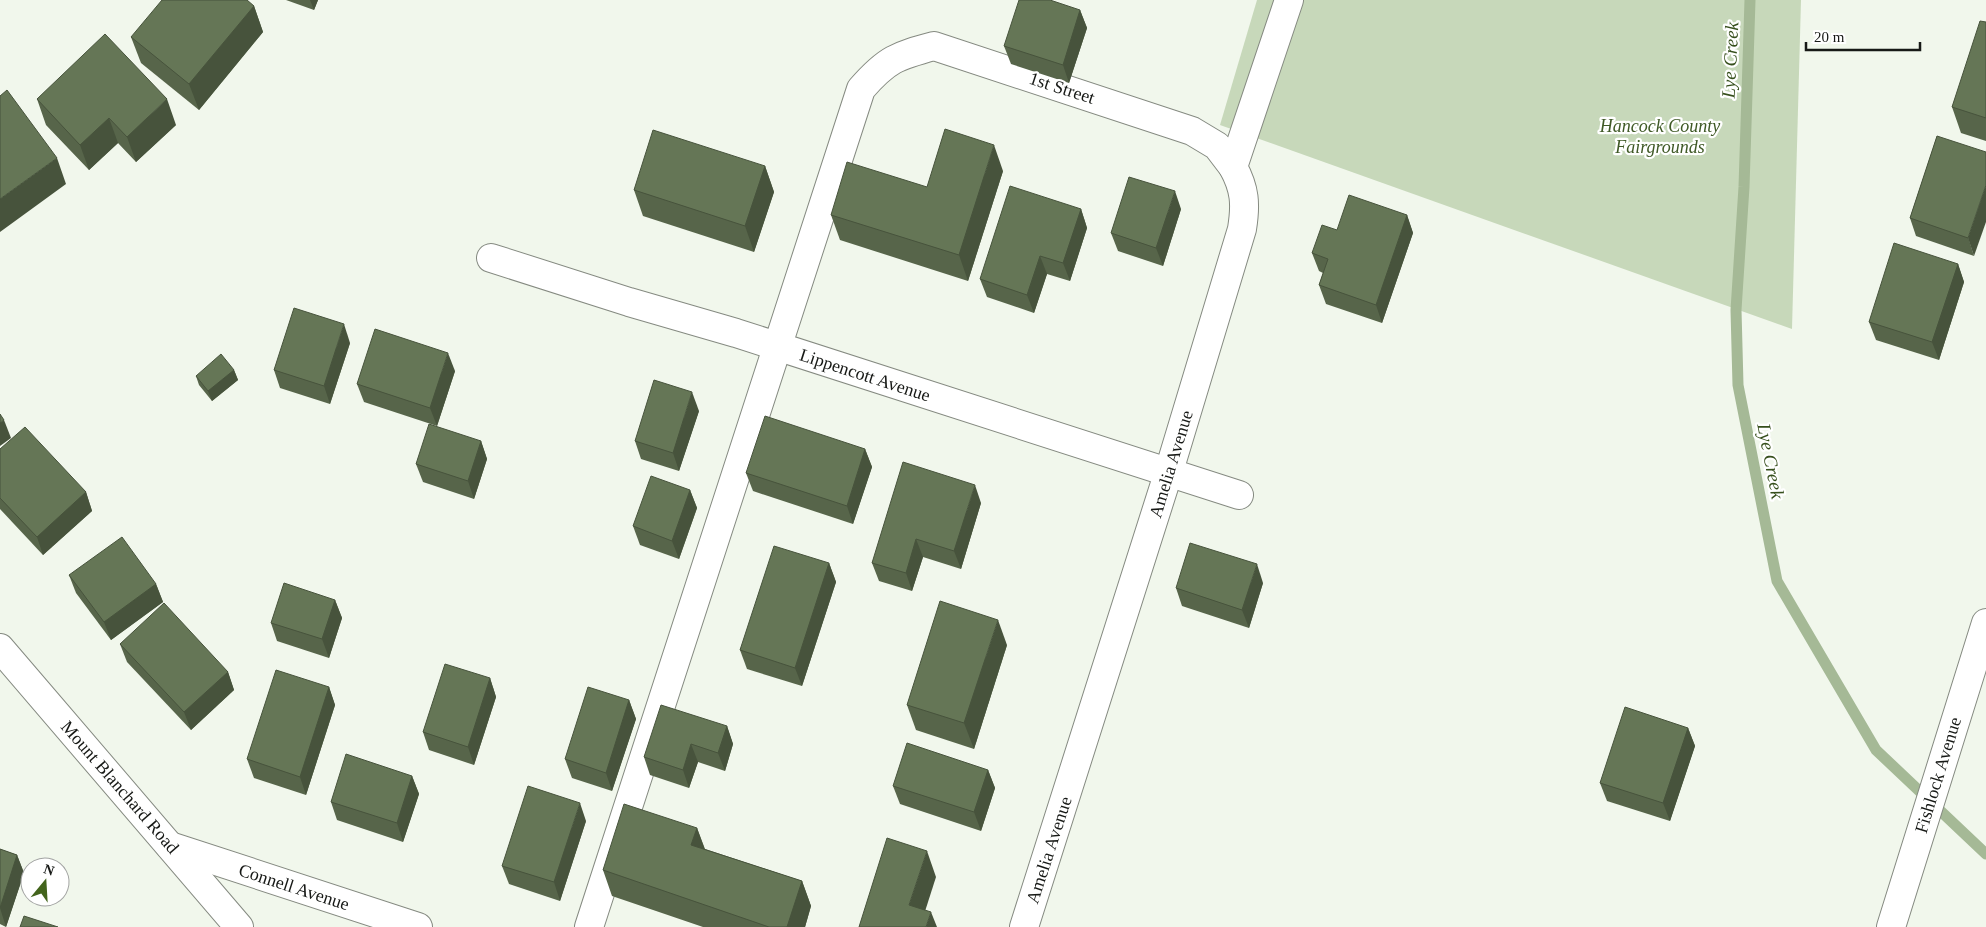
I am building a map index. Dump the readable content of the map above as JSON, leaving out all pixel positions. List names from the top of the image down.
{
  "streets": {
    "street": [
      "1st Street",
      "Lippencott Avenue",
      "Amelia Avenue",
      "Fishlock Avenue",
      "Mount Blanchard Road",
      "Connell Avenue"
    ]
  },
  "crossings": [
    ["1st Street", "Lippencott Avenue"],
    ["1st Street", "Amelia Avenue"],
    ["Lippencott Avenue", "Amelia Avenue"],
    ["Mount Blanchard Road", "Connell Avenue"]
  ],
  "water": ["Lye Creek"],
  "parks": ["Hancock County Fairgrounds"],
  "scale_bar": "20 m",
  "north": "top"
}
